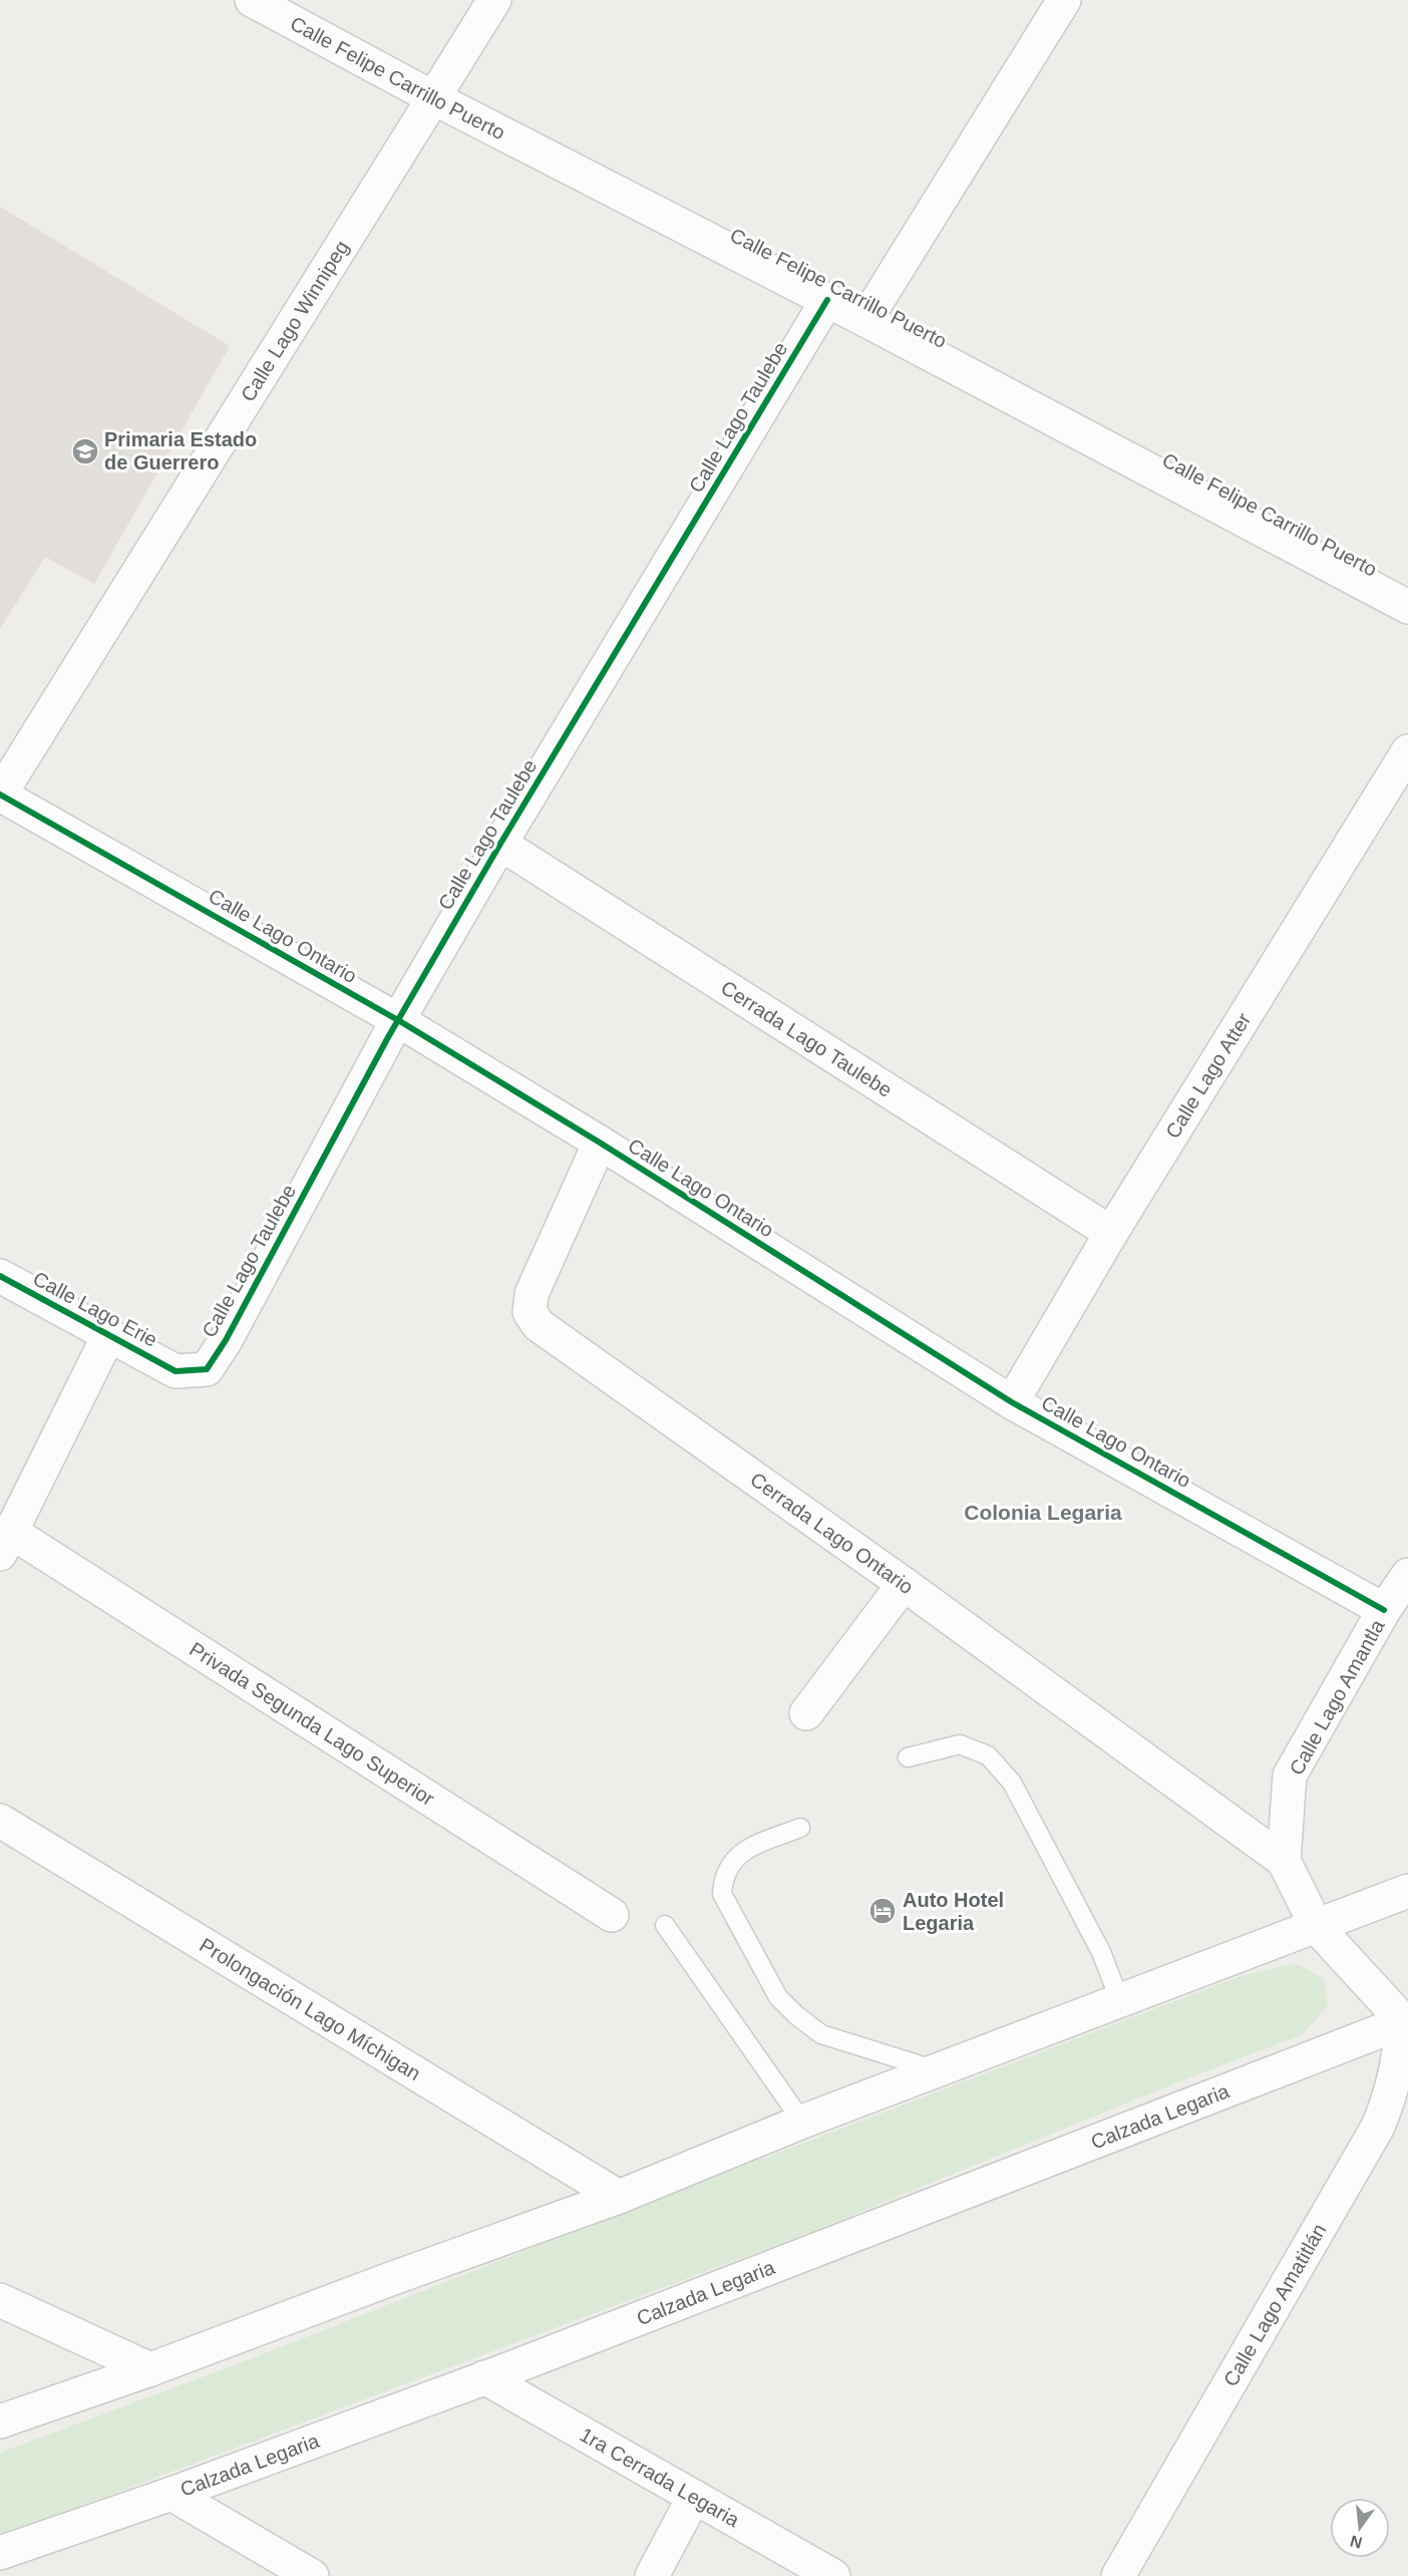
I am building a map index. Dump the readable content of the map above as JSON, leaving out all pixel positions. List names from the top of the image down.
{
  "streets": {
    "street": [
      "Calle Felipe Carrillo Puerto",
      "Calle Lago Winnipeg",
      "Calle Lago Taulebe",
      "Calle Lago Ontario",
      "Cerrada Lago Taulebe",
      "Calle Lago Atter",
      "Calle Lago Erie",
      "Cerrada Lago Ontario",
      "Calle Lago Amantla",
      "Privada Segunda Lago Superior",
      "Prolongación Lago Míchigan",
      "Calzada Legaria",
      "Calle Lago Amatitlán",
      "1ra Cerrada Legaria"
    ]
  },
  "crossings": [
    ["Calle Felipe Carrillo Puerto", "Calle Lago Winnipeg"],
    ["Calle Felipe Carrillo Puerto", "Calle Lago Taulebe"],
    ["Calle Lago Winnipeg", "Calle Lago Ontario"],
    ["Calle Lago Taulebe", "Calle Lago Ontario"],
    ["Calle Lago Taulebe", "Cerrada Lago Taulebe"],
    ["Calle Lago Taulebe", "Calle Lago Erie"],
    ["Calle Lago Ontario", "Calle Lago Atter"],
    ["Calle Lago Ontario", "Cerrada Lago Ontario"],
    ["Calle Lago Ontario", "Calle Lago Amantla"],
    ["Cerrada Lago Taulebe", "Calle Lago Atter"],
    ["Cerrada Lago Ontario", "Calle Lago Amantla"],
    ["Calzada Legaria", "Calle Lago Amatitlán"],
    ["Calzada Legaria", "1ra Cerrada Legaria"]
  ],
  "districts": ["Colonia Legaria"],
  "places": {
    "school or university": ["Primaria Estado de Guerrero"],
    "hotel": ["Auto Hotel Legaria"]
  },
  "north": "bottom"
}
